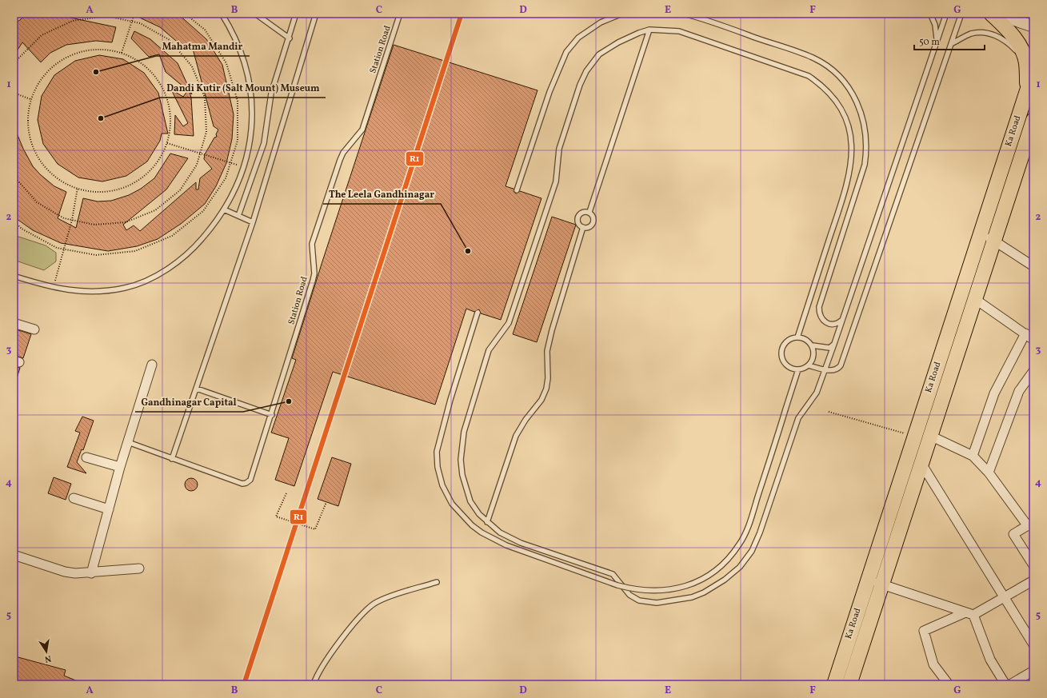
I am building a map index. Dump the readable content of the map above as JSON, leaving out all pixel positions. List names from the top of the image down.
{
  "streets": {
    "main road": ["Ka Road"],
    "lane": ["Station Road"]
  },
  "places": [
    "Mahatma Mandir",
    "Dandi Kutir (Salt Mount) Museum",
    "The Leela Gandhinagar",
    "Gandhinagar Capital"
  ],
  "lines": ["transit line R1"],
  "scale_bar": "50 m",
  "north": "bottom",
  "grid": {
    "columns": [
      "A",
      "B",
      "C",
      "D",
      "E",
      "F",
      "G"
    ],
    "rows": [
      "1",
      "2",
      "3",
      "4",
      "5"
    ]
  }
}
